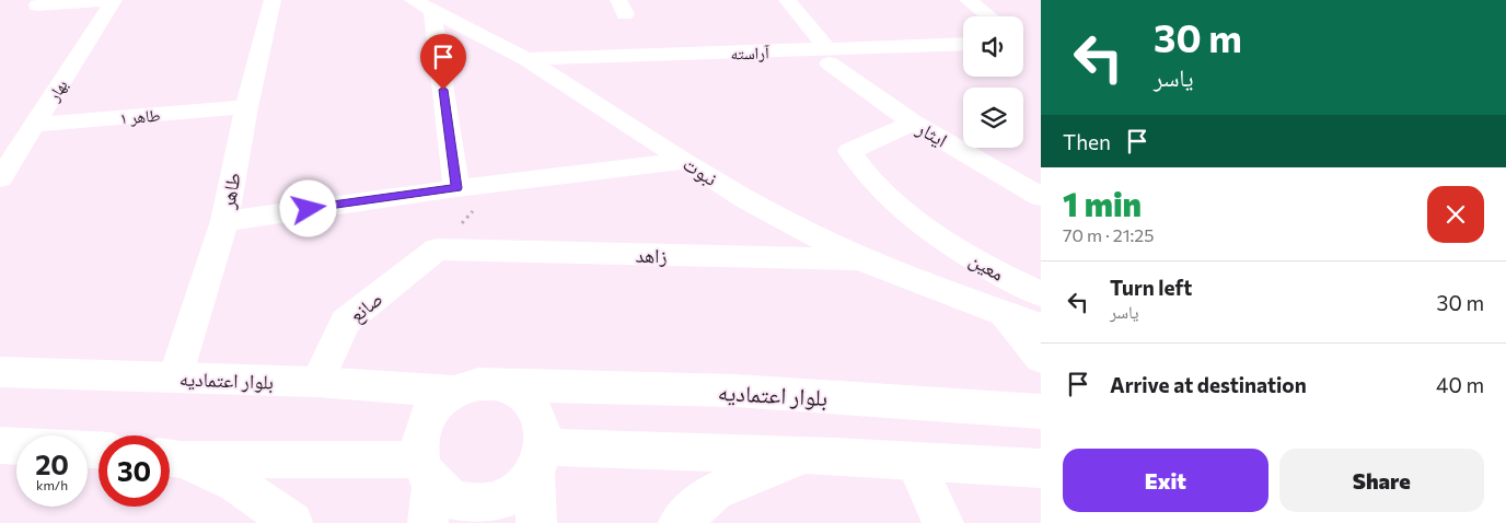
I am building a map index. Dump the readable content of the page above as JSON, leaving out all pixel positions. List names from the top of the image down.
{
  "streets": {
    "street": [
      "آراسته",
      "بهار",
      "طاهر ۱",
      "ایثار",
      "نبوت",
      "طاهر",
      "زاهد",
      "معین",
      "صانع",
      "بلوار اعتمادیه"
    ]
  },
  "crossings": [
    ["آراسته", "ایثار"],
    ["آراسته", "نبوت"],
    ["بهار", "طاهر ۱"],
    ["طاهر ۱", "طاهر"],
    ["ایثار", "معین"],
    ["نبوت", "زاهد"],
    ["طاهر", "بلوار اعتمادیه"],
    ["زاهد", "صانع"],
    ["صانع", "بلوار اعتمادیه"]
  ],
  "page": {
    "turn": ["30 m", "یاسر"],
    "then": "Then",
    "heading": ["1 min", "70 m · 21:25"],
    "list": [
      {
        "name": "Turn left",
        "note": "یاسر",
        "value": "30 m"
      },
      {
        "name": "Arrive at destination",
        "value": "40 m"
      }
    ],
    "speed": "20 km/h",
    "limit": "30",
    "buttons": ["Exit", "Share"]
  }
}
